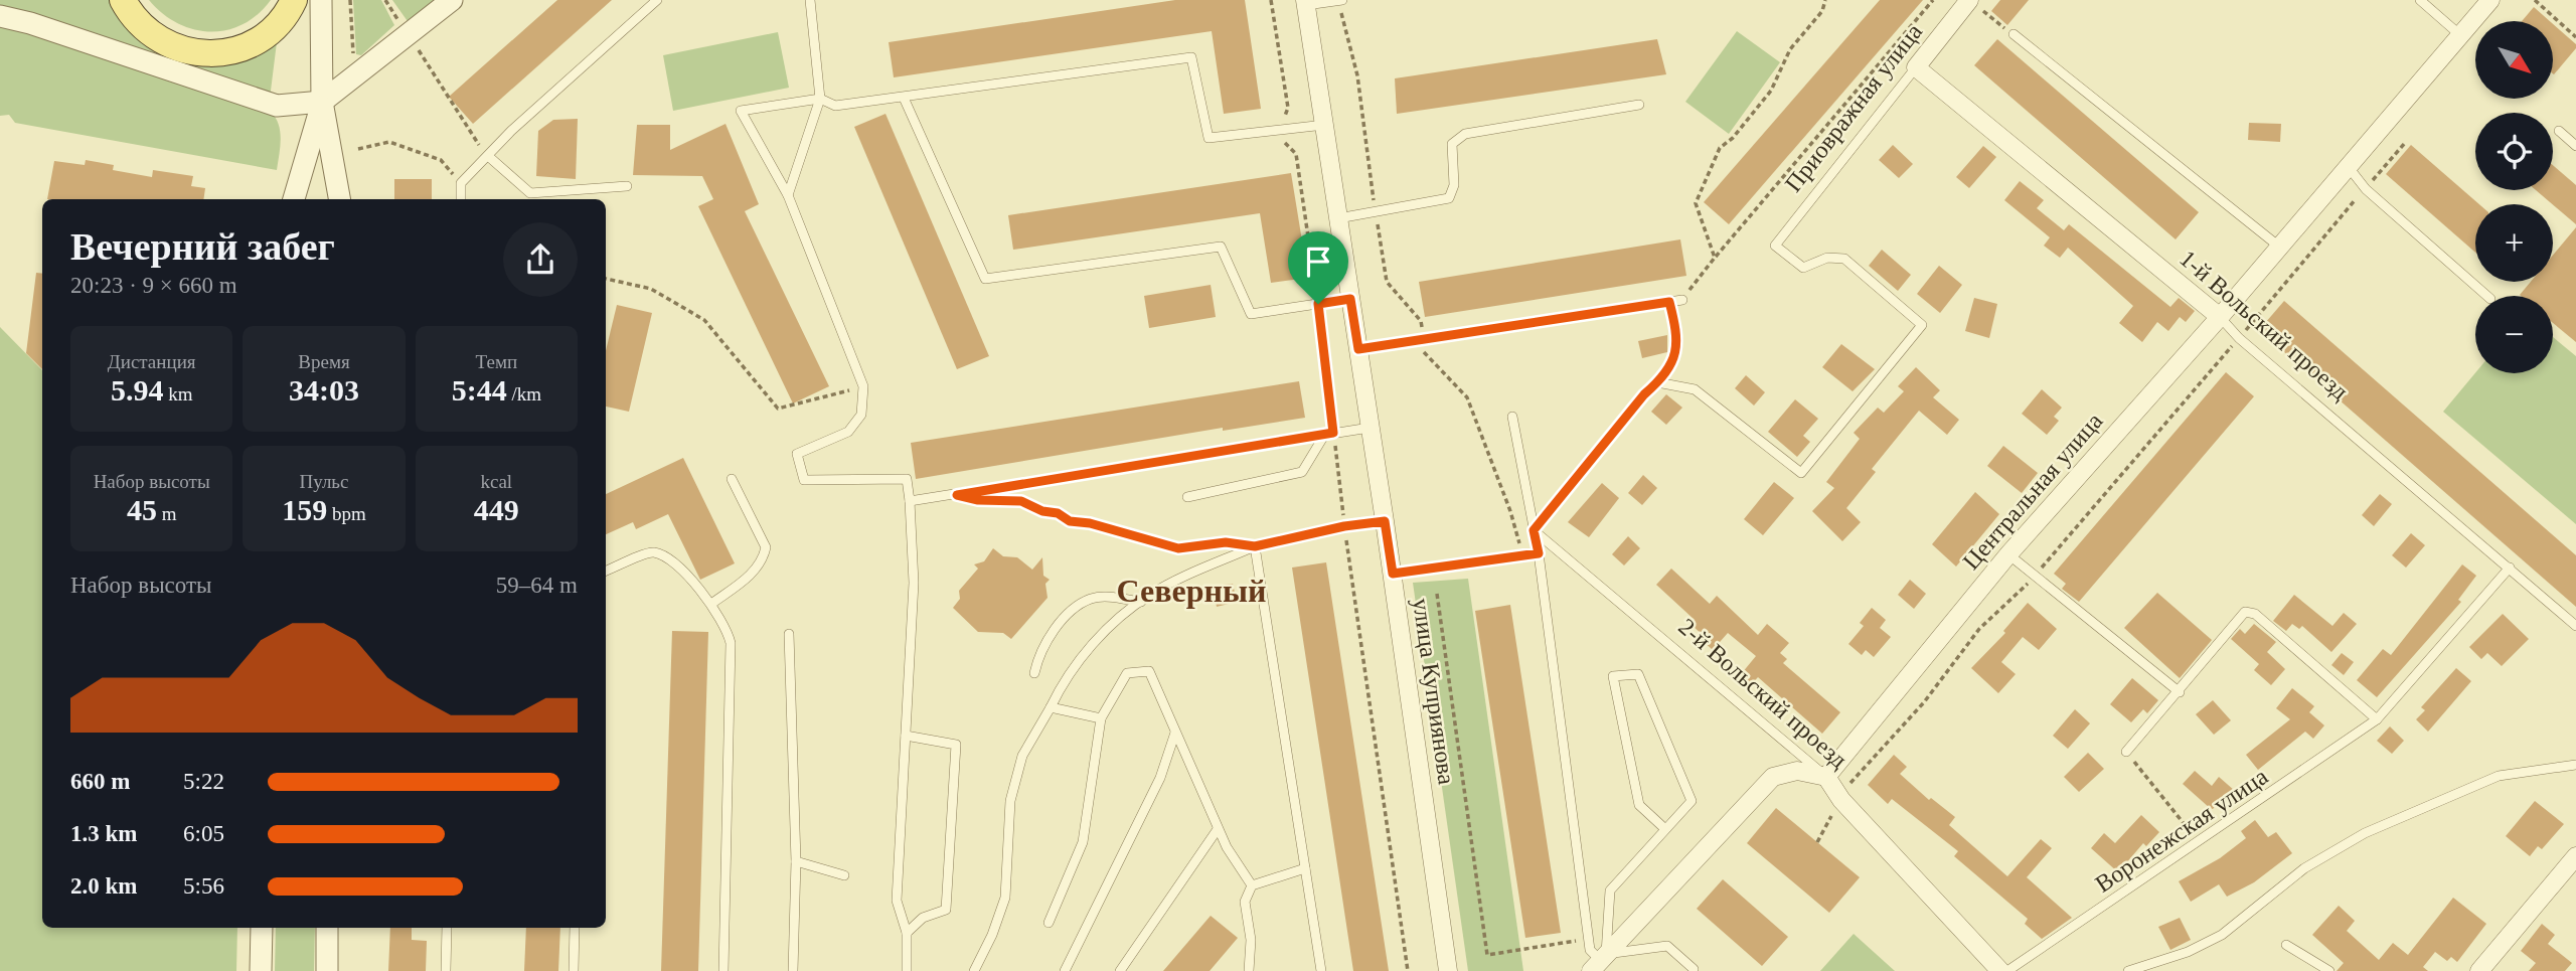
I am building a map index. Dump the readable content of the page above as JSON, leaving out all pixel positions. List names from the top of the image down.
{
  "streets": {
    "street": [
      "Приовражная улица",
      "1-й Вольский проезд",
      "Центральная улица",
      "улица Куприянова",
      "2-й Вольский проезд"
    ],
    "lane": ["Воронежская улица"]
  },
  "crossings": [
    ["Приовражная улица", "1-й Вольский проезд"],
    ["1-й Вольский проезд", "Центральная улица"],
    ["1-й Вольский проезд", "Воронежская улица"],
    ["Центральная улица", "2-й Вольский проезд"]
  ],
  "districts": ["Северный"],
  "north": "bottom right",
  "page": {
    "map_buttons": ["+", "−"],
    "heading": ["Вечерний забег", "20:23 · 9 × 660 m"],
    "stats": [
      ["Дистанция", "5.94 km"],
      ["Время", "34:03"],
      ["Темп", "5:44 /km"],
      ["Набор высоты", "45 m"],
      ["Пульс", "159 bpm"],
      ["kcal", "449"]
    ],
    "chart": ["Набор высоты", "59–64 m"],
    "list": [
      {
        "name": "660 m",
        "note": "5:22"
      },
      {
        "name": "1.3 km",
        "note": "6:05"
      },
      {
        "name": "2.0 km",
        "note": "5:56"
      }
    ]
  }
}
